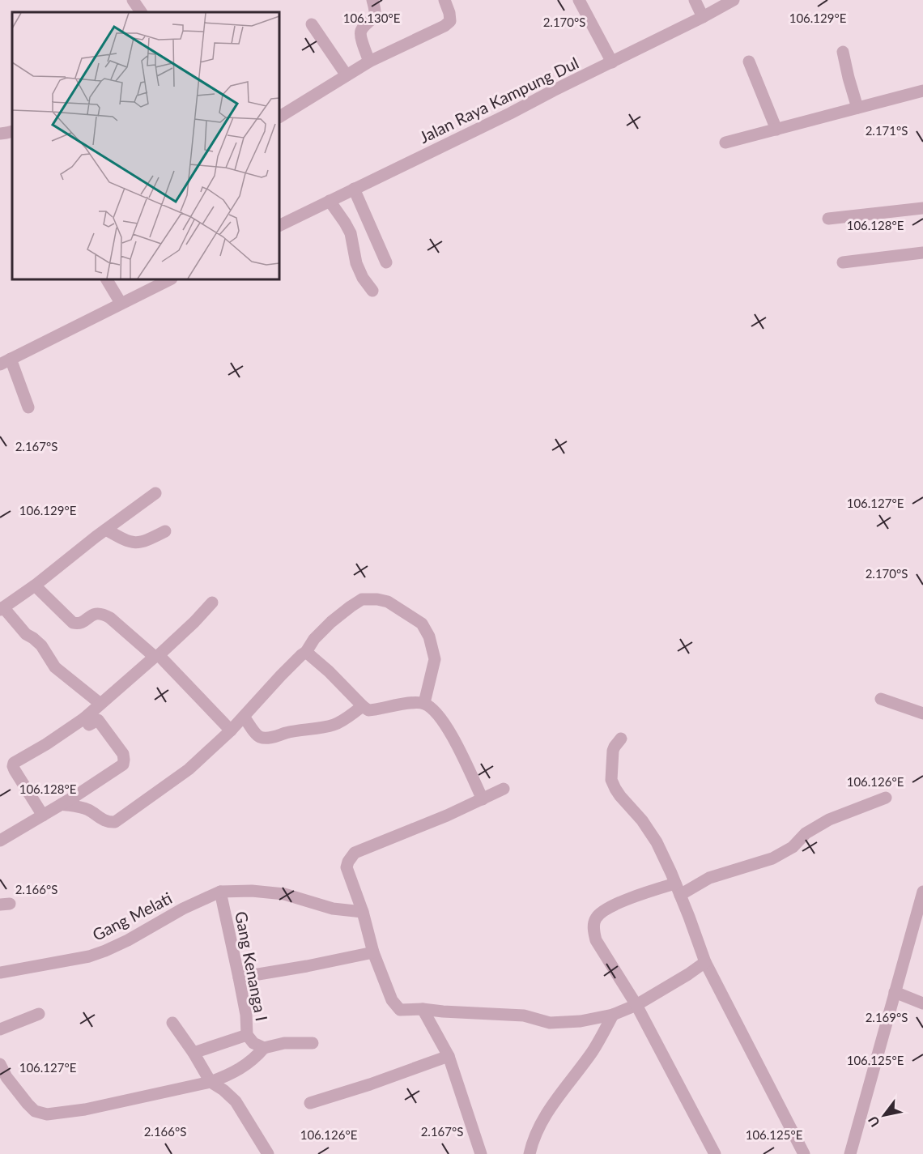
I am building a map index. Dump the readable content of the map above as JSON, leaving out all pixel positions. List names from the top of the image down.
{
  "streets": {
    "street": ["Jalan Raya Kampung Dul", "Gang Melati", "Gang Kenanga I"]
  },
  "crossings": [
    ["Gang Melati", "Gang Kenanga I"]
  ],
  "north": "bottom left",
  "coordinates": [
    "106.130°E",
    "106.129°E",
    "2.170°S",
    "2.171°S",
    "106.128°E",
    "2.167°S",
    "106.127°E",
    "106.126°E",
    "2.166°S",
    "2.169°S",
    "106.125°E"
  ]
}
